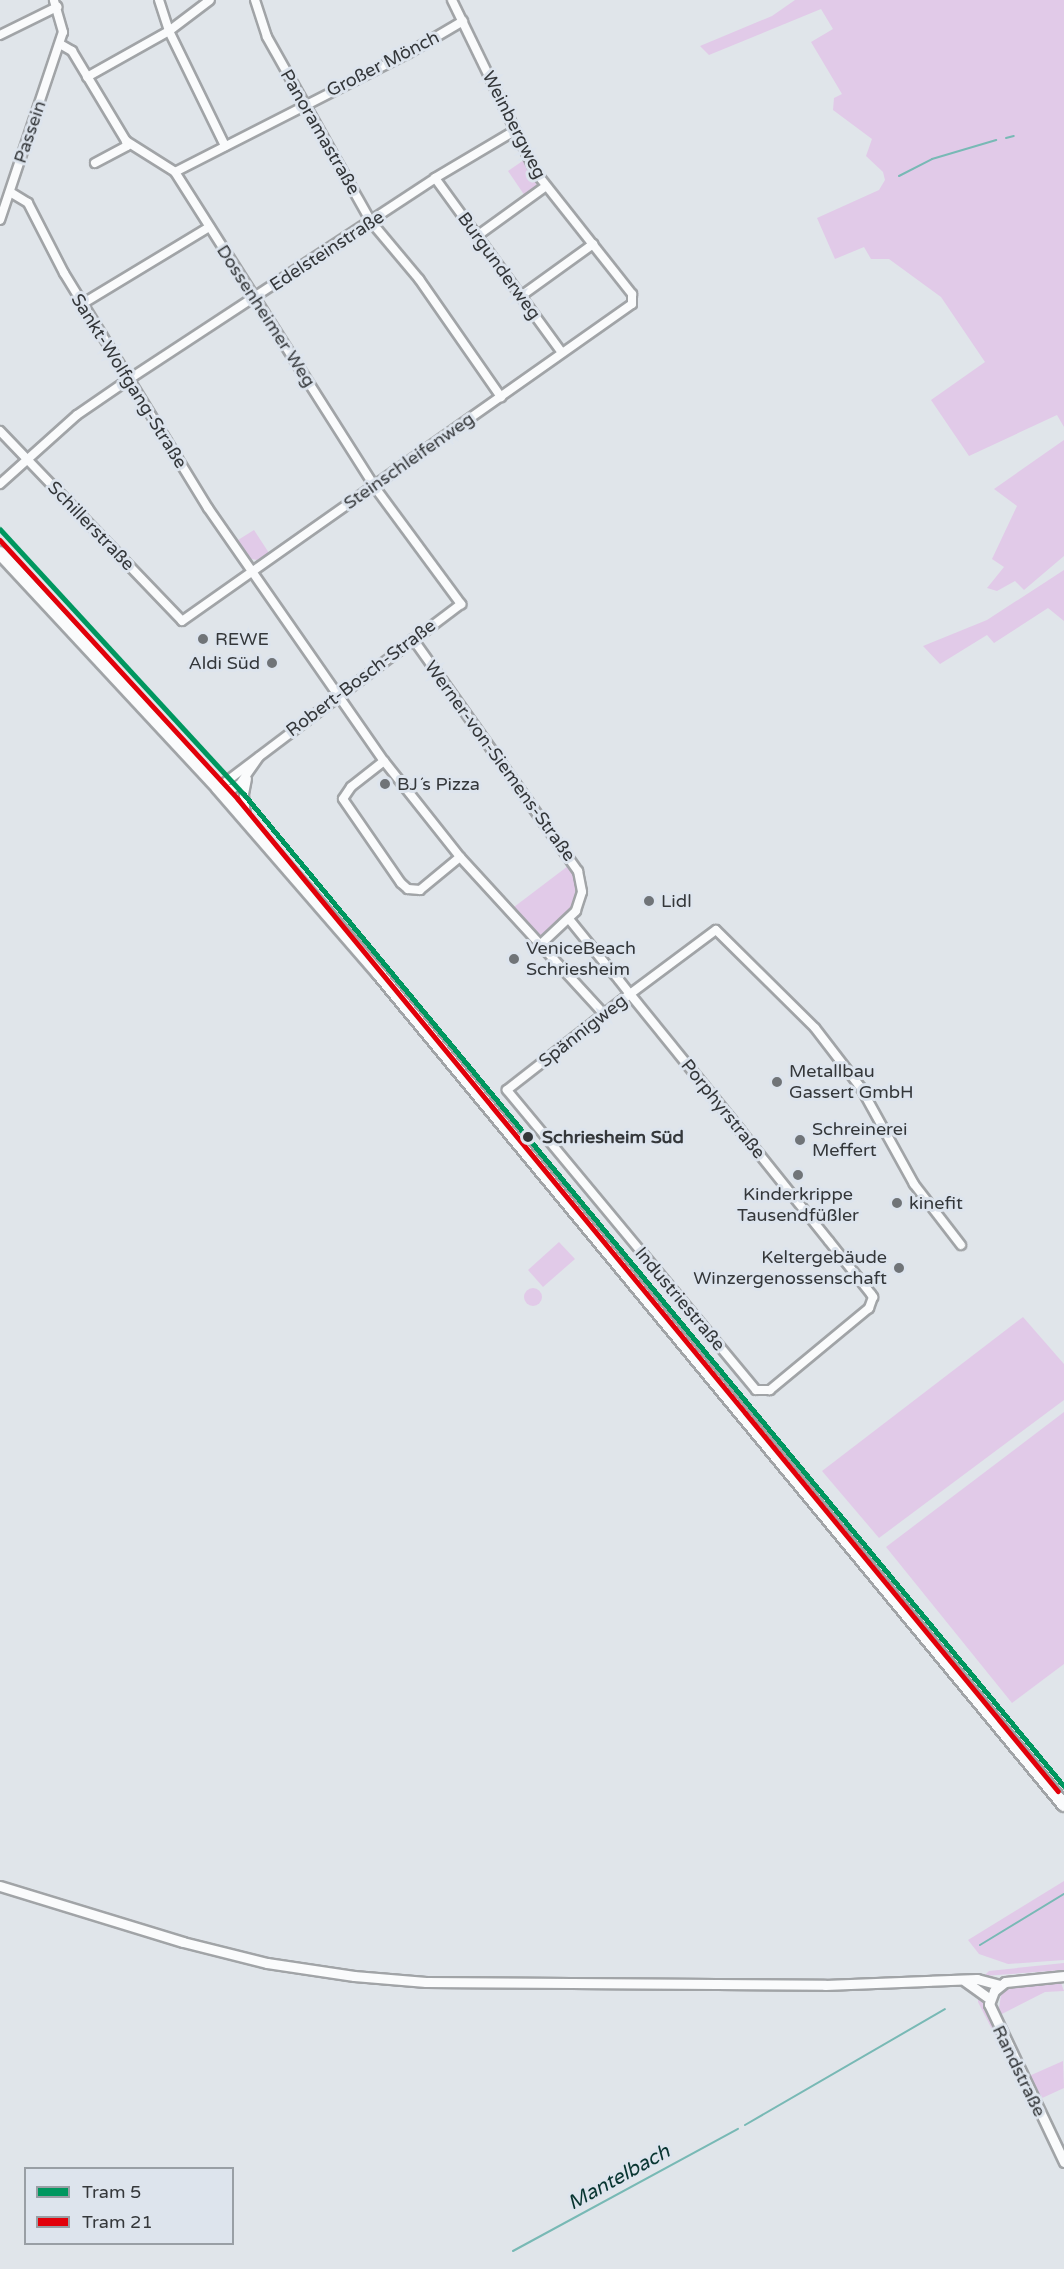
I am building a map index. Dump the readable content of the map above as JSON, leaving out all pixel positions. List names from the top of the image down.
{
  "streets": {
    "street": [
      "Großer Mönch",
      "Weinbergweg",
      "Passein",
      "Panoramastraße",
      "Edelsteinstraße",
      "Burgunderweg",
      "Dossenheimer Weg",
      "Sankt-Wolfgang-Straße",
      "Steinschleifenweg",
      "Schillerstraße",
      "Robert-Bosch-Straße",
      "Werner-von-Siemens-Straße",
      "Spännigweg",
      "Porphyrstraße",
      "Industriestraße",
      "Randstraße"
    ]
  },
  "crossings": [
    ["Großer Mönch", "Weinbergweg"],
    ["Großer Mönch", "Panoramastraße"],
    ["Großer Mönch", "Dossenheimer Weg"],
    ["Weinbergweg", "Edelsteinstraße"],
    ["Weinbergweg", "Steinschleifenweg"],
    ["Passein", "Dossenheimer Weg"],
    ["Passein", "Sankt-Wolfgang-Straße"],
    ["Panoramastraße", "Edelsteinstraße"],
    ["Panoramastraße", "Steinschleifenweg"],
    ["Edelsteinstraße", "Burgunderweg"],
    ["Edelsteinstraße", "Dossenheimer Weg"],
    ["Edelsteinstraße", "Sankt-Wolfgang-Straße"],
    ["Edelsteinstraße", "Schillerstraße"],
    ["Burgunderweg", "Steinschleifenweg"],
    ["Dossenheimer Weg", "Steinschleifenweg"],
    ["Dossenheimer Weg", "Robert-Bosch-Straße"],
    ["Sankt-Wolfgang-Straße", "Steinschleifenweg"],
    ["Sankt-Wolfgang-Straße", "Robert-Bosch-Straße"],
    ["Sankt-Wolfgang-Straße", "Werner-von-Siemens-Straße"],
    ["Sankt-Wolfgang-Straße", "Spännigweg"],
    ["Steinschleifenweg", "Schillerstraße"],
    ["Robert-Bosch-Straße", "Werner-von-Siemens-Straße"],
    ["Werner-von-Siemens-Straße", "Porphyrstraße"],
    ["Spännigweg", "Porphyrstraße"],
    ["Spännigweg", "Industriestraße"],
    ["Porphyrstraße", "Industriestraße"]
  ],
  "water": ["Mantelbach"],
  "places": [
    "REWE",
    "Aldi Süd",
    "BJ´s Pizza",
    "Lidl",
    "VeniceBeach Schriesheim",
    "Metallbau Gassert GmbH",
    "Schriesheim Süd",
    "Schreinerei Meffert",
    "Kinderkrippe Tausendfüßler",
    "kinefit",
    "Keltergebäude Winzergenossenschaft"
  ],
  "lines": ["tram line 5", "tram line 21"],
  "legend": ["Tram 5", "Tram 21"]
}
